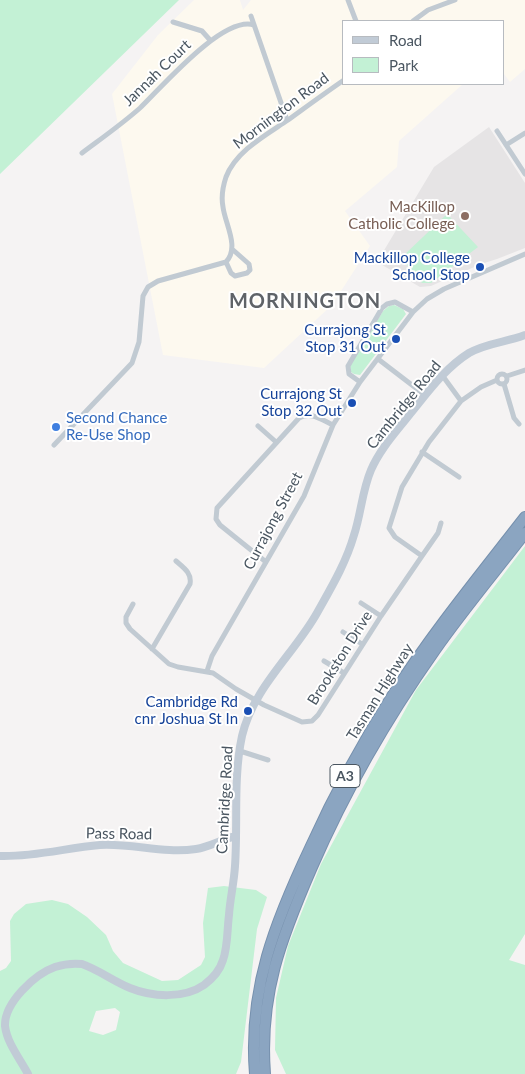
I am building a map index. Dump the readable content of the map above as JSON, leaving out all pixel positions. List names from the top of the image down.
{
  "streets": {
    "highway": ["Tasman Highway", "A3"],
    "main road": ["Cambridge Road", "Pass Road"],
    "street": [
      "Jannah Court",
      "Mornington Road",
      "Currajong Street",
      "Brookston Drive"
    ]
  },
  "crossings": [
    ["Cambridge Road", "Brookston Drive"],
    ["Cambridge Road", "Pass Road"]
  ],
  "districts": ["MORNINGTON"],
  "places": [
    "MacKillop Catholic College",
    "Mackillop College School Stop",
    "Currajong St Stop 31 Out",
    "Currajong St Stop 32 Out",
    "Second Chance Re-Use Shop",
    "Cambridge Rd cnr Joshua St In"
  ],
  "legend": ["Road", "Park"]
}
